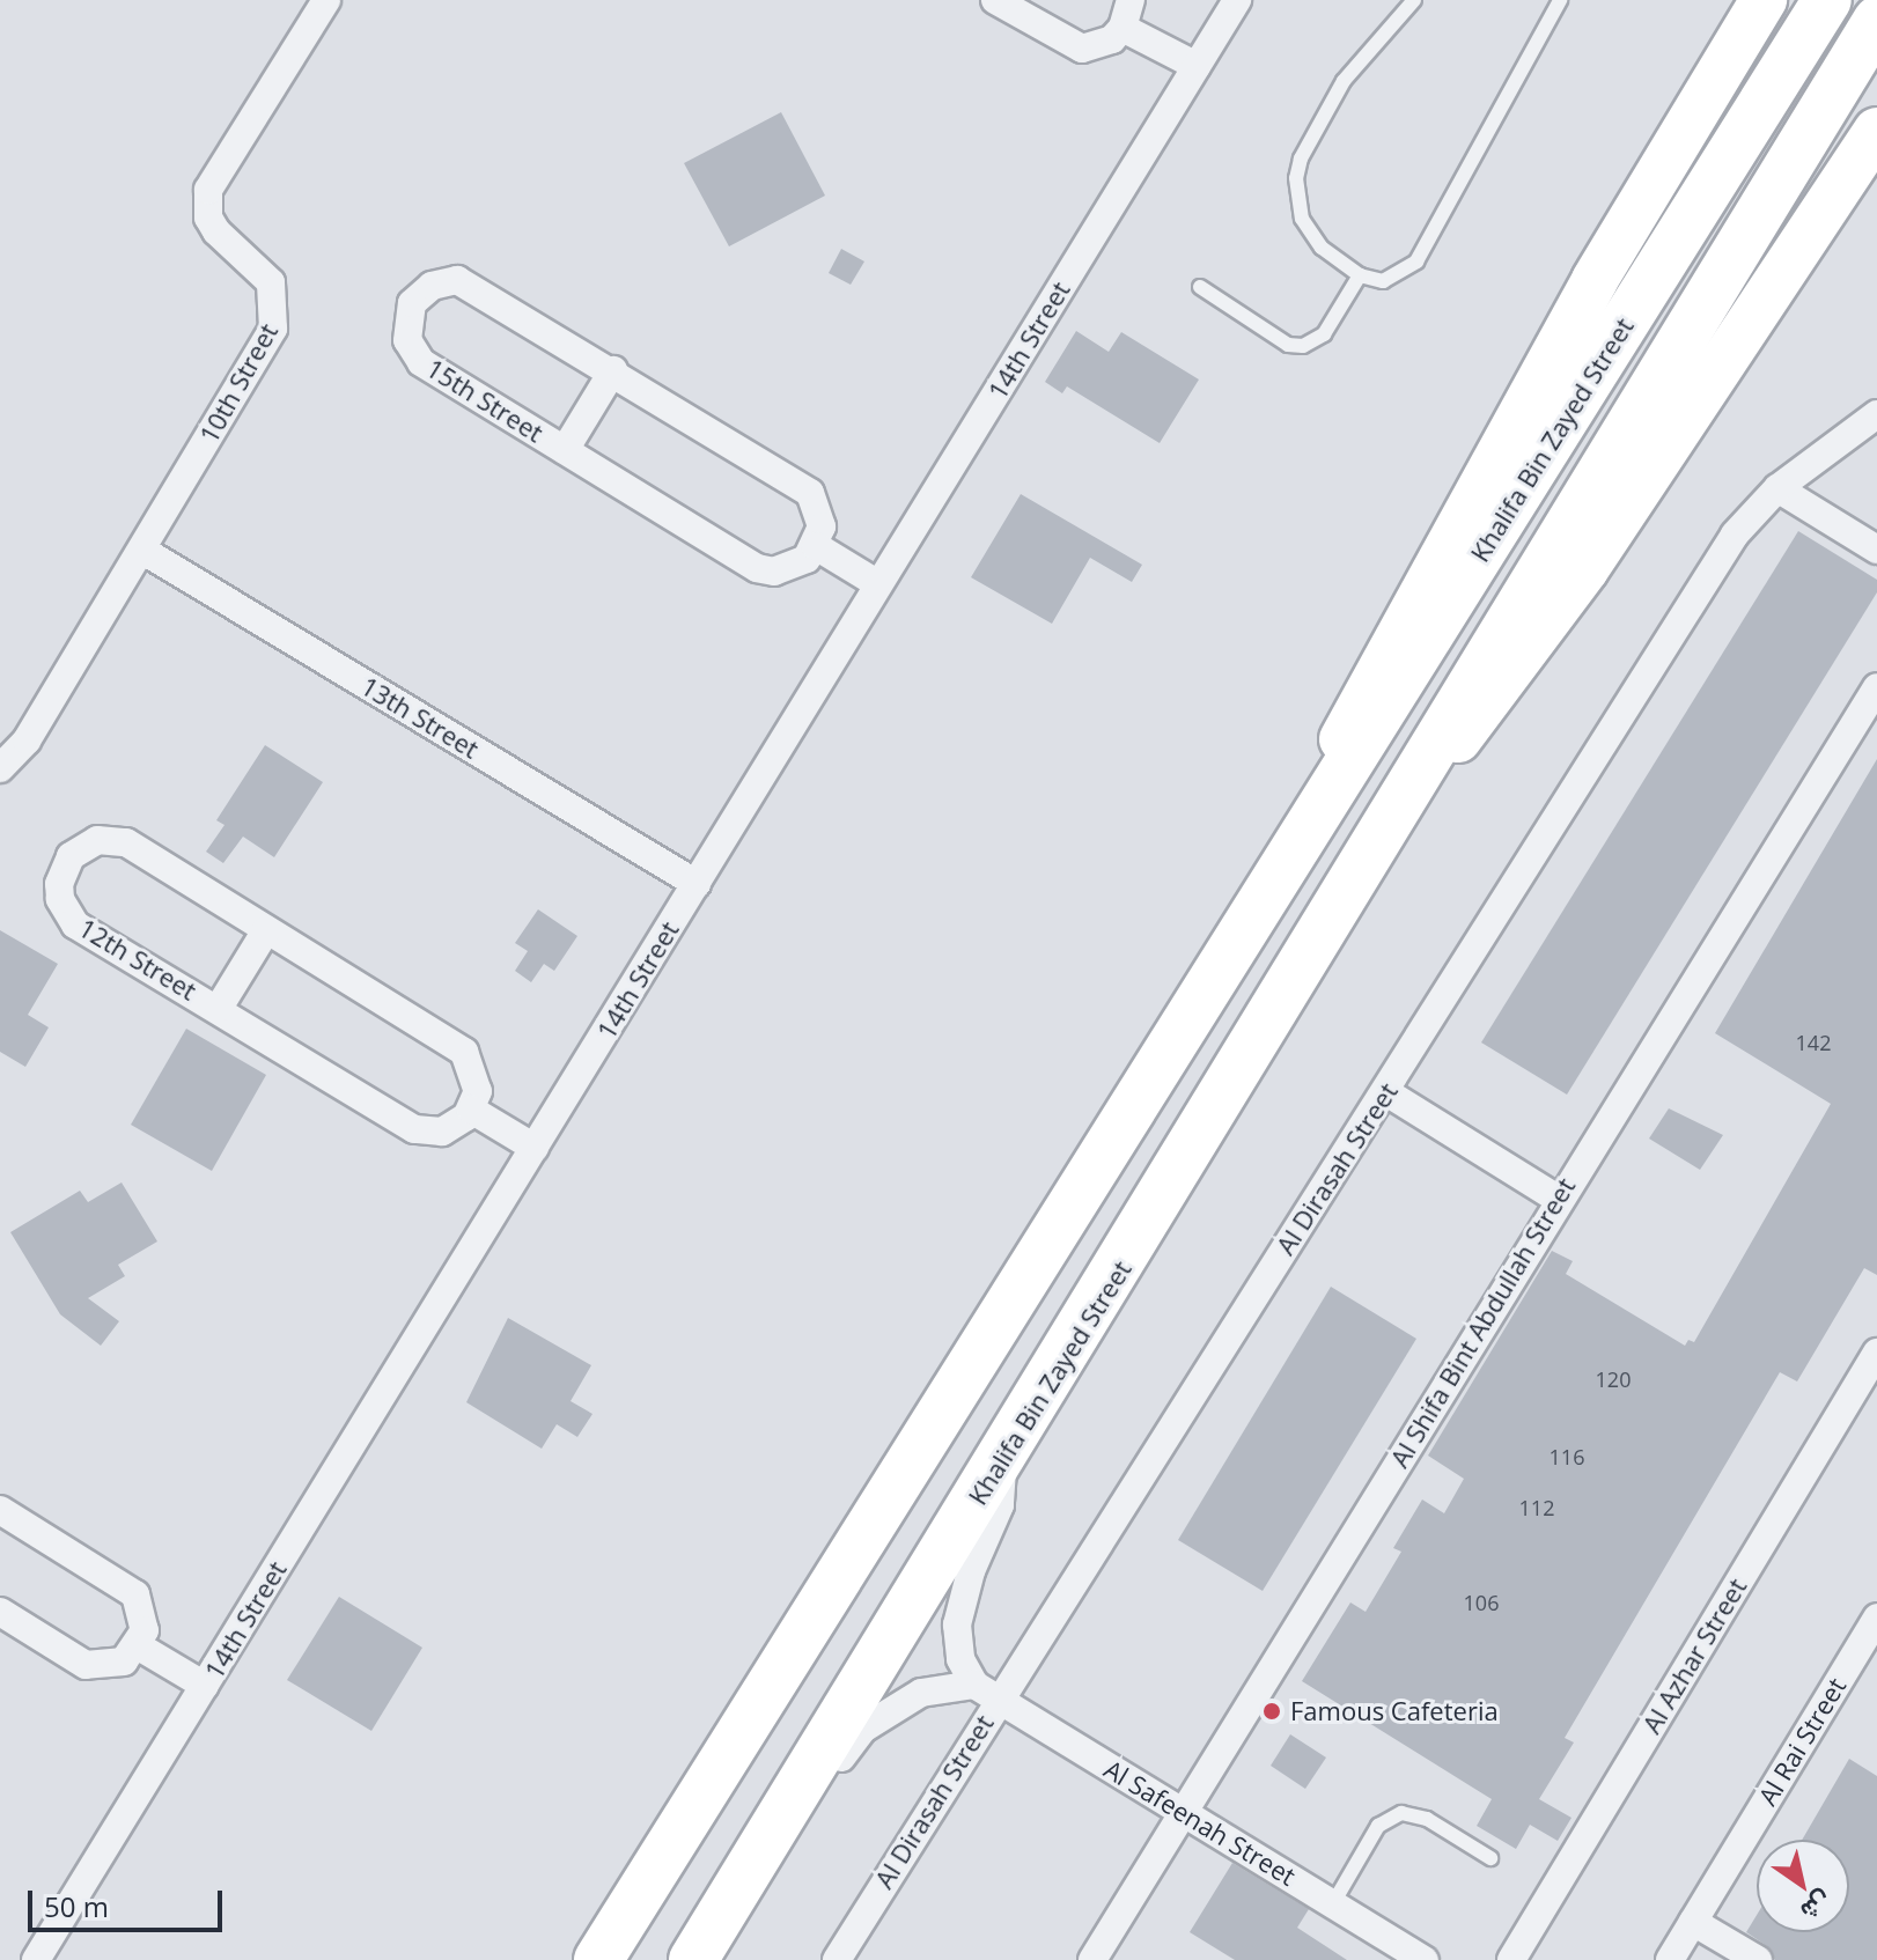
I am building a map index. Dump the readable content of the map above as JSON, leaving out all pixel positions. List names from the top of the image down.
{
  "streets": {
    "highway": ["Khalifa Bin Zayed Street"],
    "street": [
      "14th Street",
      "10th Street",
      "15th Street",
      "13th Street",
      "12th Street",
      "Al Dirasah Street",
      "Al Shifa Bint Abdullah Street",
      "Al Azhar Street",
      "Al Rai Street",
      "Al Safeenah Street"
    ]
  },
  "crossings": [
    ["14th Street", "13th Street"],
    ["10th Street", "13th Street"],
    ["Al Dirasah Street", "Al Safeenah Street"],
    ["Al Shifa Bint Abdullah Street", "Al Safeenah Street"]
  ],
  "places": ["Famous Cafeteria"],
  "house_numbers": [
    "142",
    "120",
    "116",
    "112",
    "106"
  ],
  "scale_bar": "50 m",
  "north": "bottom right"
}
